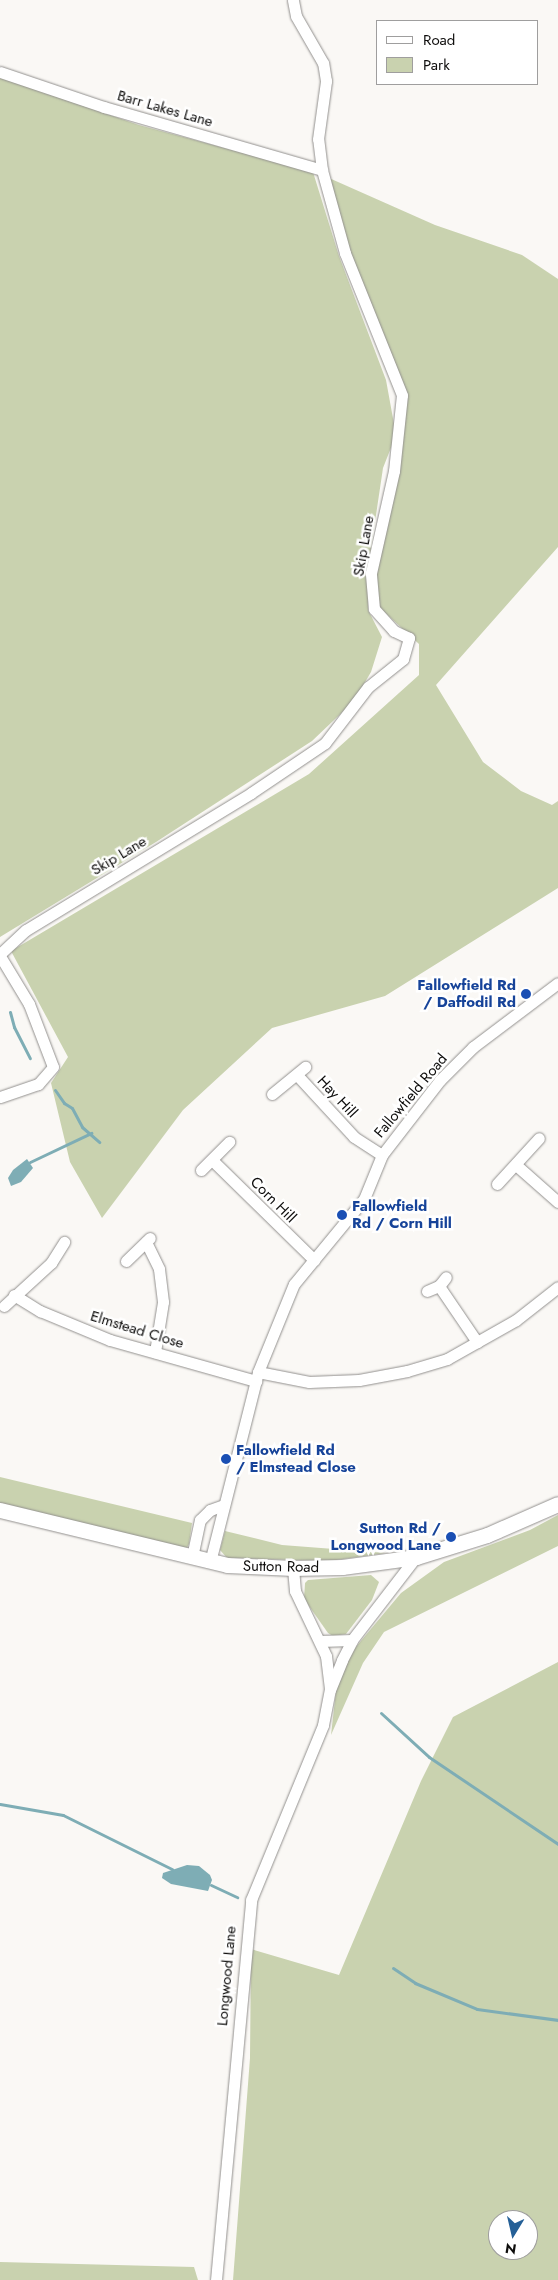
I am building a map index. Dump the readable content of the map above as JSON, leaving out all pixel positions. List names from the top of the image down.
{
  "streets": {
    "main road": ["Sutton Road"],
    "street": [
      "Barr Lakes Lane",
      "Skip Lane",
      "Fallowfield Road",
      "Hay Hill",
      "Corn Hill",
      "Elmstead Close",
      "Longwood Lane"
    ]
  },
  "crossings": [
    ["Barr Lakes Lane", "Skip Lane"],
    ["Fallowfield Road", "Hay Hill"],
    ["Fallowfield Road", "Corn Hill"],
    ["Fallowfield Road", "Elmstead Close"],
    ["Fallowfield Road", "Sutton Road"],
    ["Sutton Road", "Longwood Lane"]
  ],
  "places": [
    "Fallowfield Rd / Daffodil Rd",
    "Fallowfield Rd / Corn Hill",
    "Fallowfield Rd / Elmstead Close",
    "Sutton Rd / Longwood Lane"
  ],
  "legend": ["Road", "Park"],
  "north": "bottom"
}
